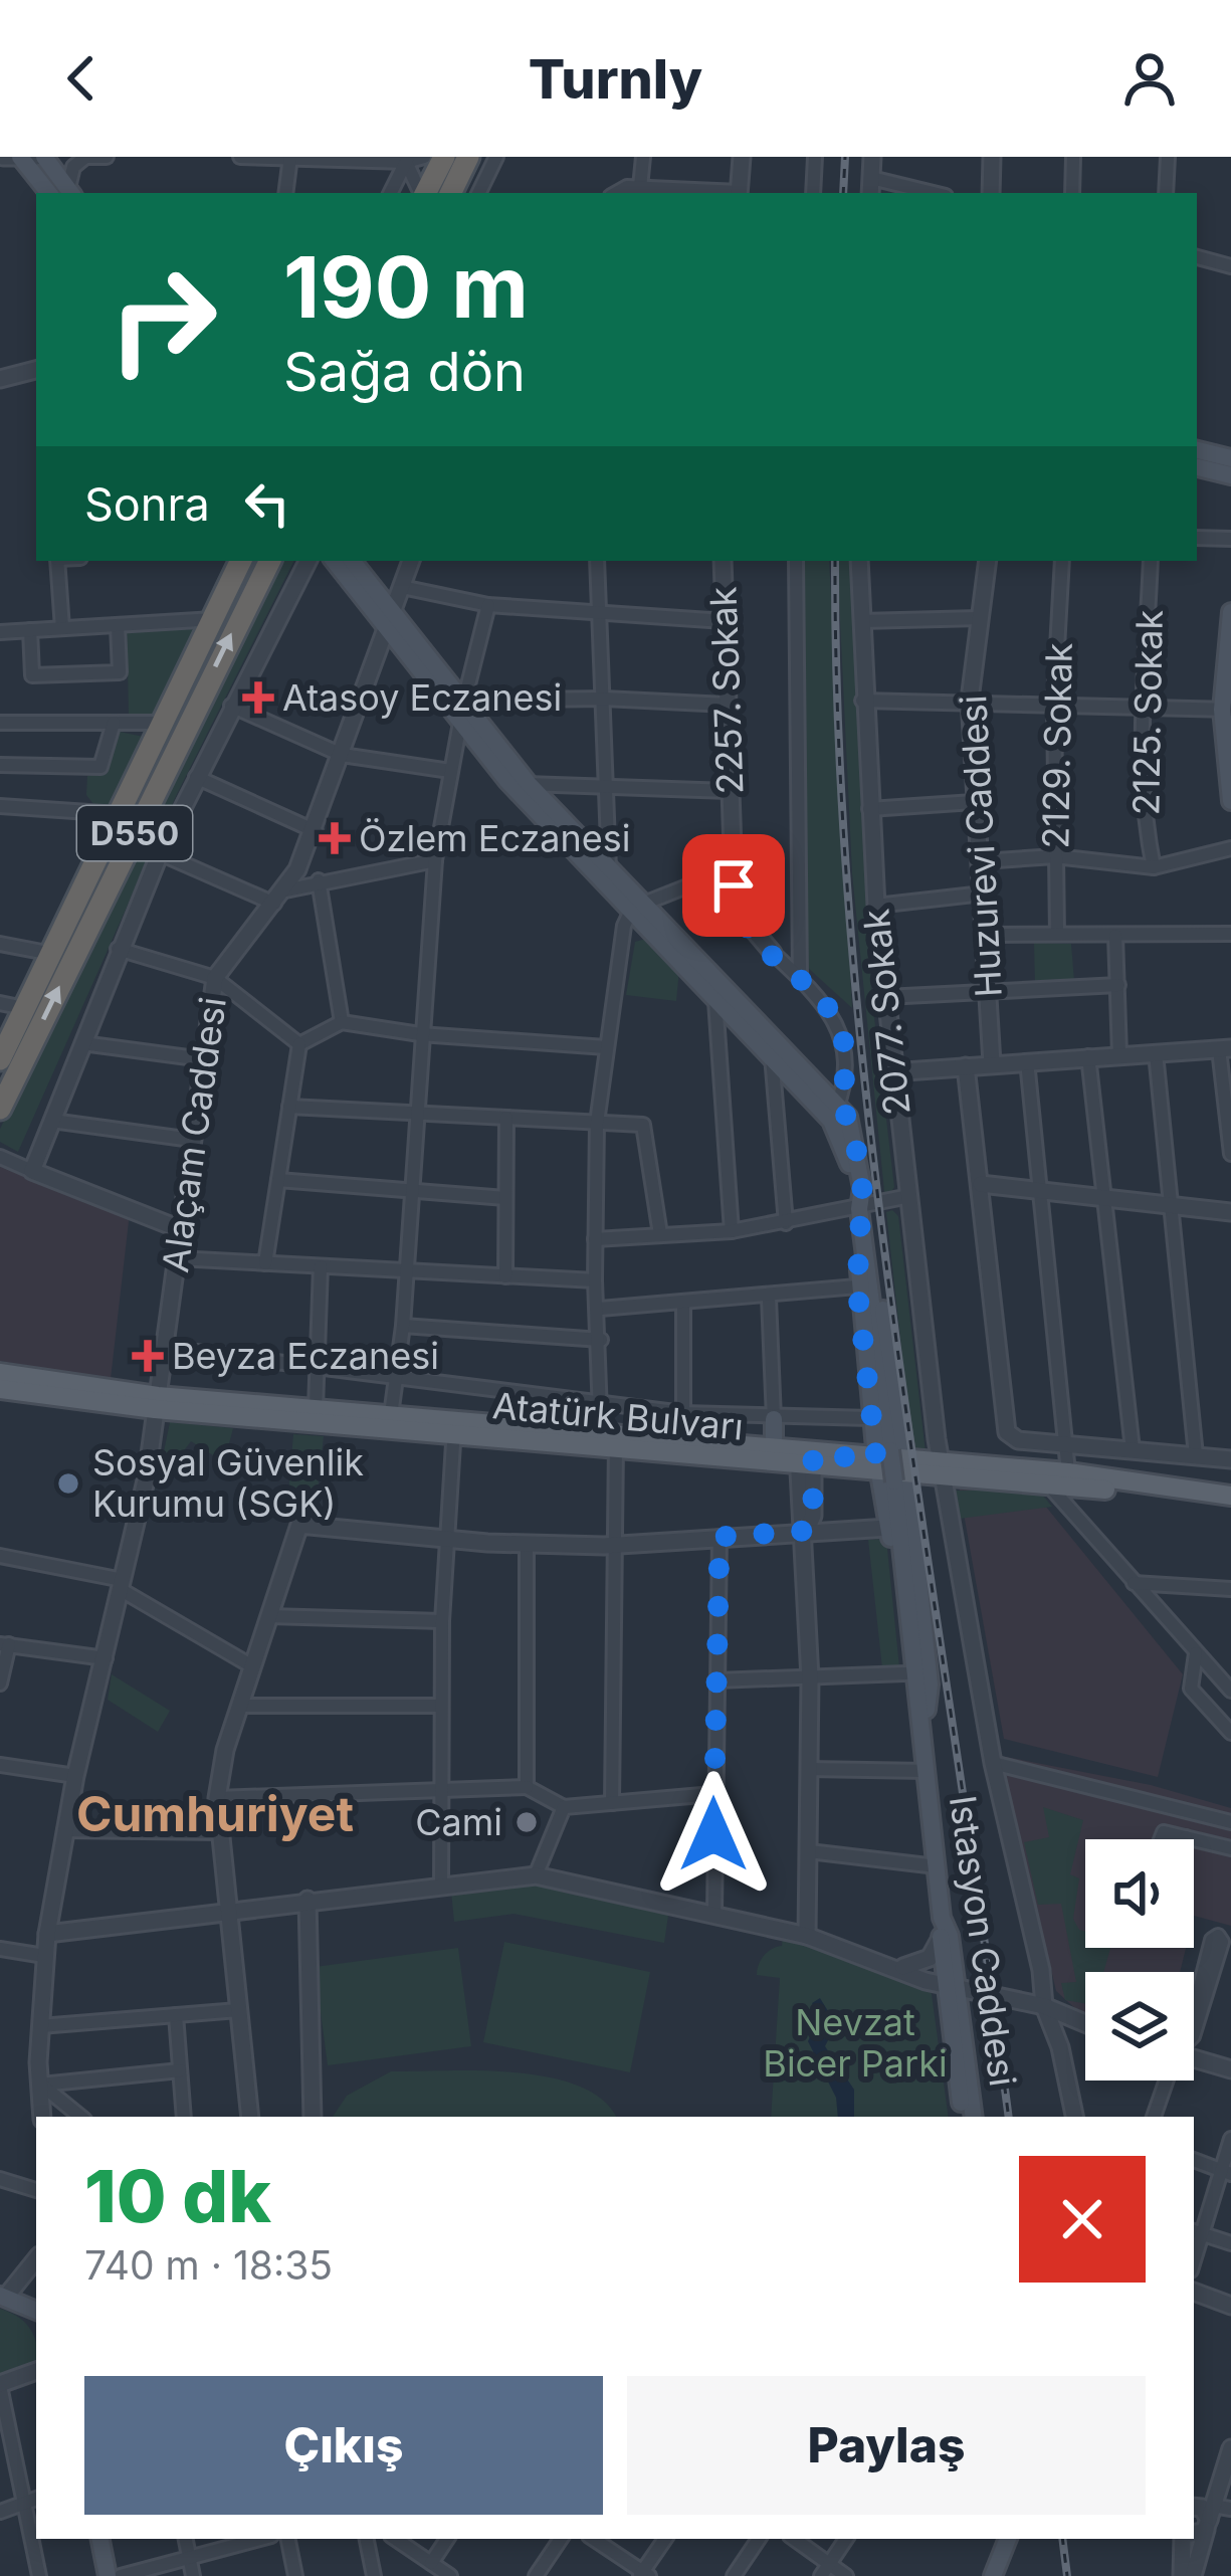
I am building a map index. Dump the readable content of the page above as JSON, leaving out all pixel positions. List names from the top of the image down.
{
  "streets": {
    "highway": ["D550"],
    "main road": ["Atatürk Bulvarı", "Istasyon Caddesi"],
    "street": [
      "2257. Sokak",
      "2125. Sokak",
      "2129. Sokak",
      "Huzurevi Caddesi",
      "2077. Sokak",
      "Alaçam Caddesi"
    ]
  },
  "crossings": [
    ["Alaçam Caddesi", "Atatürk Bulvarı"]
  ],
  "districts": ["Cumhuriyet"],
  "parks": ["Nevzat Bicer Parki"],
  "places": {
    "health": ["Atasoy Eczanesi", "Özlem Eczanesi", "Beyza Eczanesi"],
    "other": ["Sosyal Güvenlik Kurumu (SGK)", "Cami"]
  },
  "page": {
    "header": "Turnly",
    "turn": ["190 m", "Sağa dön"],
    "then": "Sonra",
    "heading": ["10 dk", "740 m · 18:35"],
    "buttons": ["Çıkış", "Paylaş"]
  }
}
